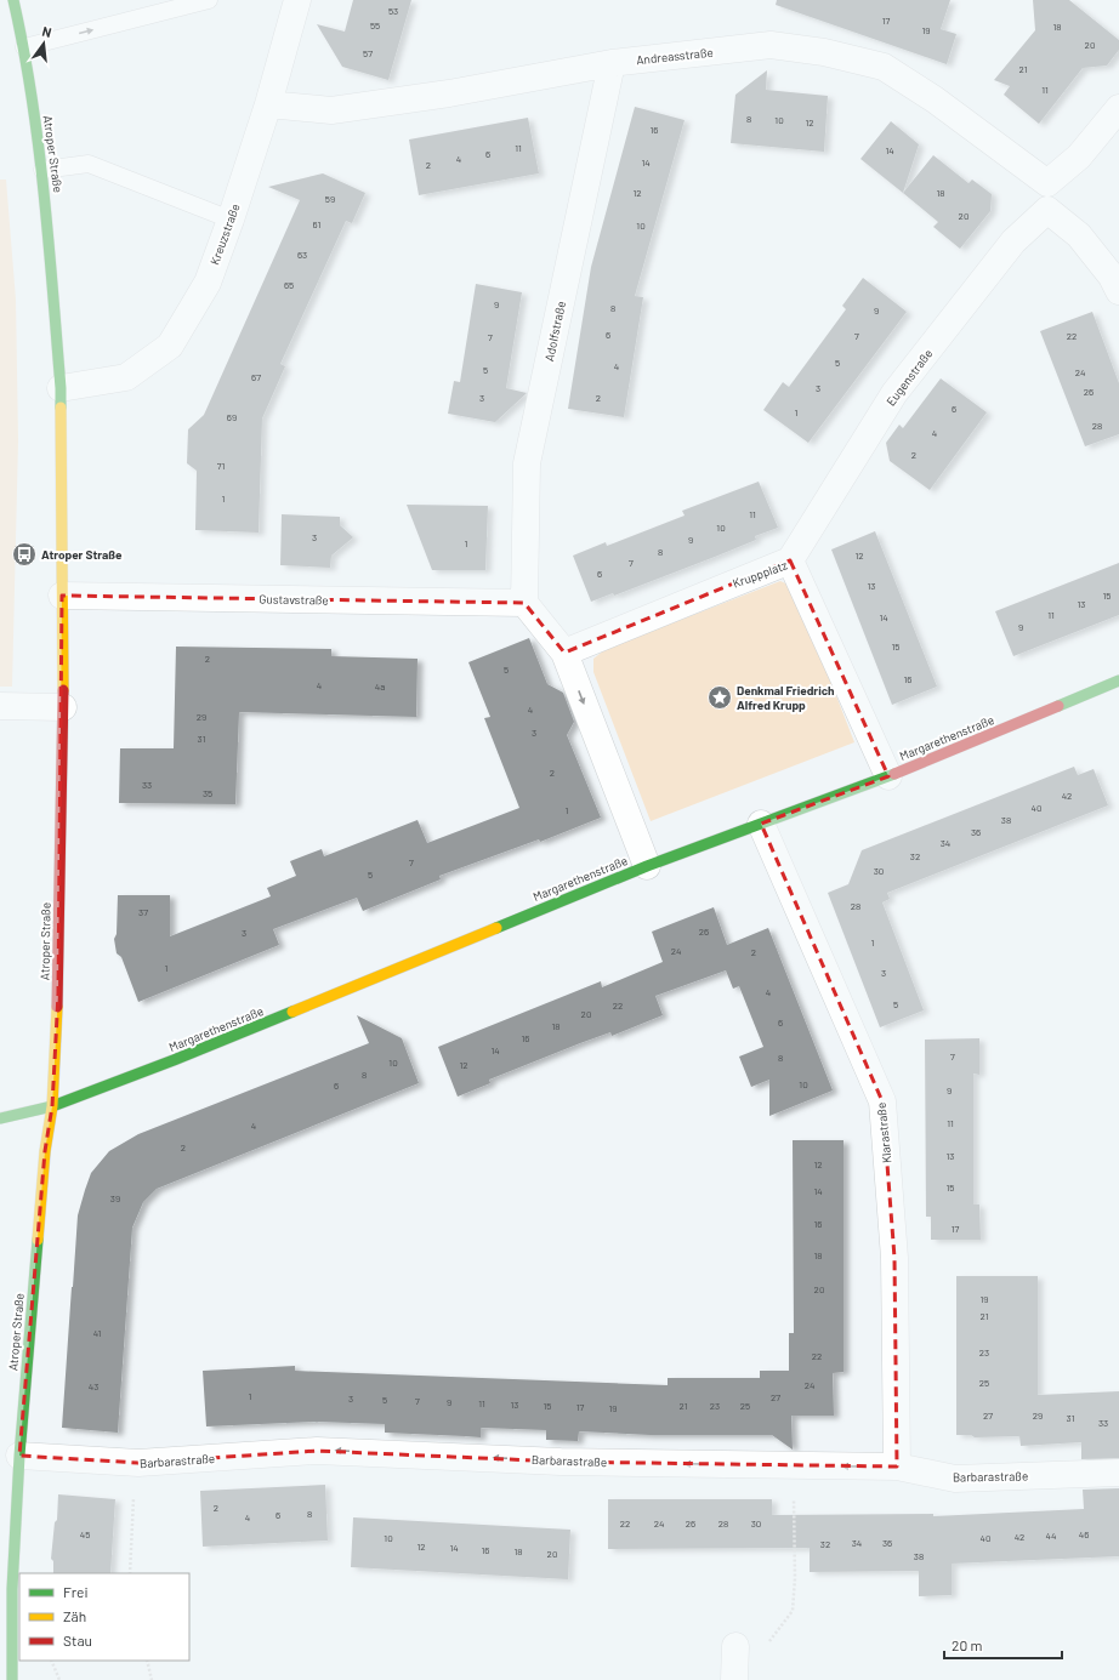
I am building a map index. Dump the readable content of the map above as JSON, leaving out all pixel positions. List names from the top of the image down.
{
  "streets": {
    "street": [
      "Andreasstraße",
      "Atroper Straße",
      "Kreuzstraße",
      "Adolfstraße",
      "Eugenstraße",
      "Kruppplatz",
      "Gustavstraße",
      "Margarethenstraße",
      "Klarastraße",
      "Barbarastraße"
    ]
  },
  "crossings": [
    ["Andreasstraße", "Kreuzstraße"],
    ["Andreasstraße", "Adolfstraße"],
    ["Atroper Straße", "Kreuzstraße"],
    ["Atroper Straße", "Gustavstraße"],
    ["Atroper Straße", "Margarethenstraße"],
    ["Atroper Straße", "Barbarastraße"],
    ["Adolfstraße", "Gustavstraße"],
    ["Eugenstraße", "Kruppplatz"],
    ["Kruppplatz", "Margarethenstraße"],
    ["Margarethenstraße", "Klarastraße"],
    ["Klarastraße", "Barbarastraße"]
  ],
  "one_way": ["Barbarastraße"],
  "places": {
    "bus stop": ["Atroper Straße"],
    "place": ["Denkmal Friedrich Alfred Krupp"]
  },
  "house_numbers": [
    "53",
    "17",
    "55",
    "18",
    "19",
    "20",
    "57",
    "21",
    "11",
    "8",
    "10",
    "12",
    "16",
    "11",
    "14",
    "6",
    "4",
    "14",
    "2",
    "12",
    "18",
    "59",
    "20",
    "61",
    "10",
    "63",
    "65",
    "9",
    "8",
    "9",
    "6",
    "7",
    "22",
    "7",
    "5",
    "4",
    "5",
    "24",
    "67",
    "3",
    "26",
    "3",
    "2",
    "6",
    "1",
    "69",
    "28",
    "4",
    "2",
    "71",
    "1",
    "11",
    "10",
    "3",
    "9",
    "1",
    "8",
    "12",
    "7",
    "6",
    "13",
    "15",
    "13",
    "11",
    "14",
    "9",
    "15",
    "2",
    "5",
    "16",
    "4",
    "4a",
    "4",
    "29",
    "3",
    "31",
    "2",
    "33",
    "35",
    "42",
    "40",
    "1",
    "38",
    "36",
    "34",
    "32",
    "7",
    "30",
    "5",
    "28",
    "37",
    "26",
    "3",
    "1",
    "24",
    "2",
    "1",
    "3",
    "4",
    "5",
    "22",
    "20",
    "6",
    "18",
    "16",
    "14",
    "7",
    "8",
    "10",
    "12",
    "8",
    "10",
    "6",
    "9",
    "11",
    "4",
    "2",
    "13",
    "12",
    "15",
    "14",
    "39",
    "16",
    "17",
    "18",
    "20",
    "19",
    "21",
    "41",
    "23",
    "22",
    "25",
    "24",
    "43",
    "1",
    "27",
    "3",
    "5",
    "7",
    "9",
    "11",
    "13",
    "15",
    "21",
    "23",
    "25",
    "17",
    "19",
    "27",
    "29",
    "31",
    "33",
    "2",
    "8",
    "6",
    "4",
    "22",
    "24",
    "26",
    "28",
    "30",
    "45",
    "46",
    "44",
    "42",
    "10",
    "40",
    "34",
    "36",
    "32",
    "12",
    "14",
    "16",
    "18",
    "20",
    "38"
  ],
  "legend": ["Frei", "Zäh", "Stau"],
  "scale_bar": "20 m",
  "north": "top"
}
